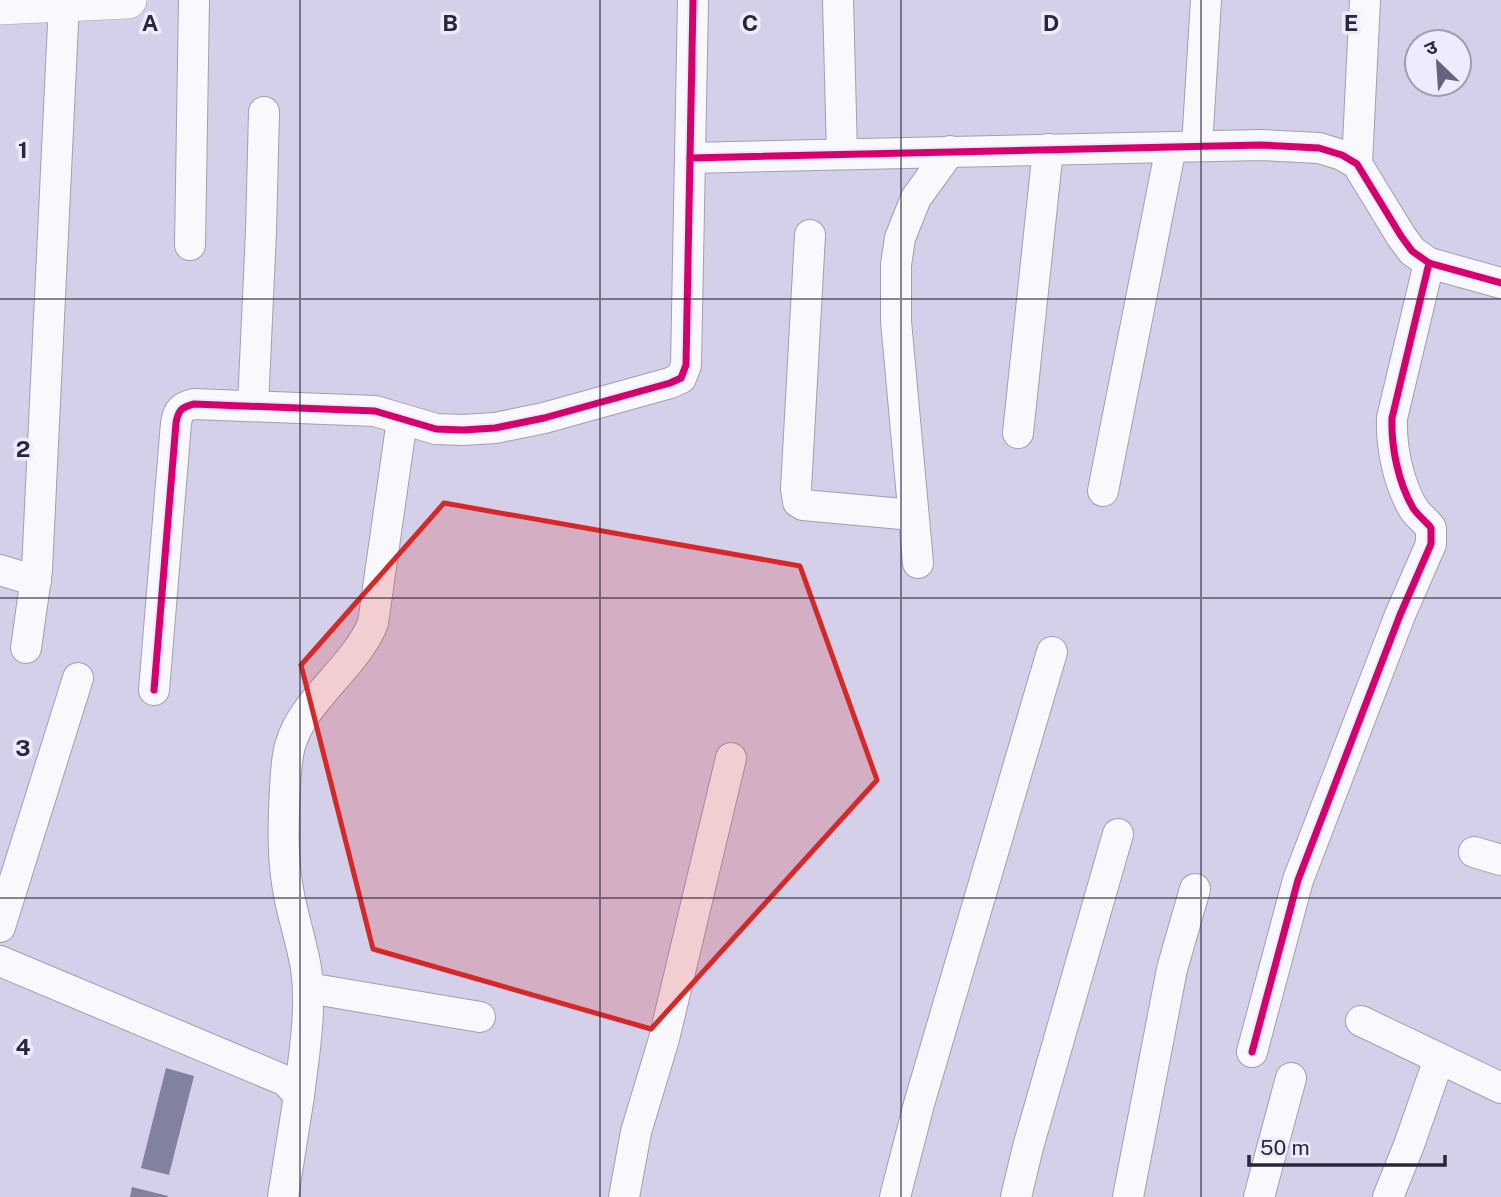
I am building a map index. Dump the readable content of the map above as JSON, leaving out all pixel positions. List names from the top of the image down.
{
  "scale_bar": "50 m",
  "north": "top left",
  "grid": {
    "columns": [
      "A",
      "B",
      "C",
      "D",
      "E"
    ],
    "rows": [
      "1",
      "2",
      "3",
      "4"
    ]
  }
}
